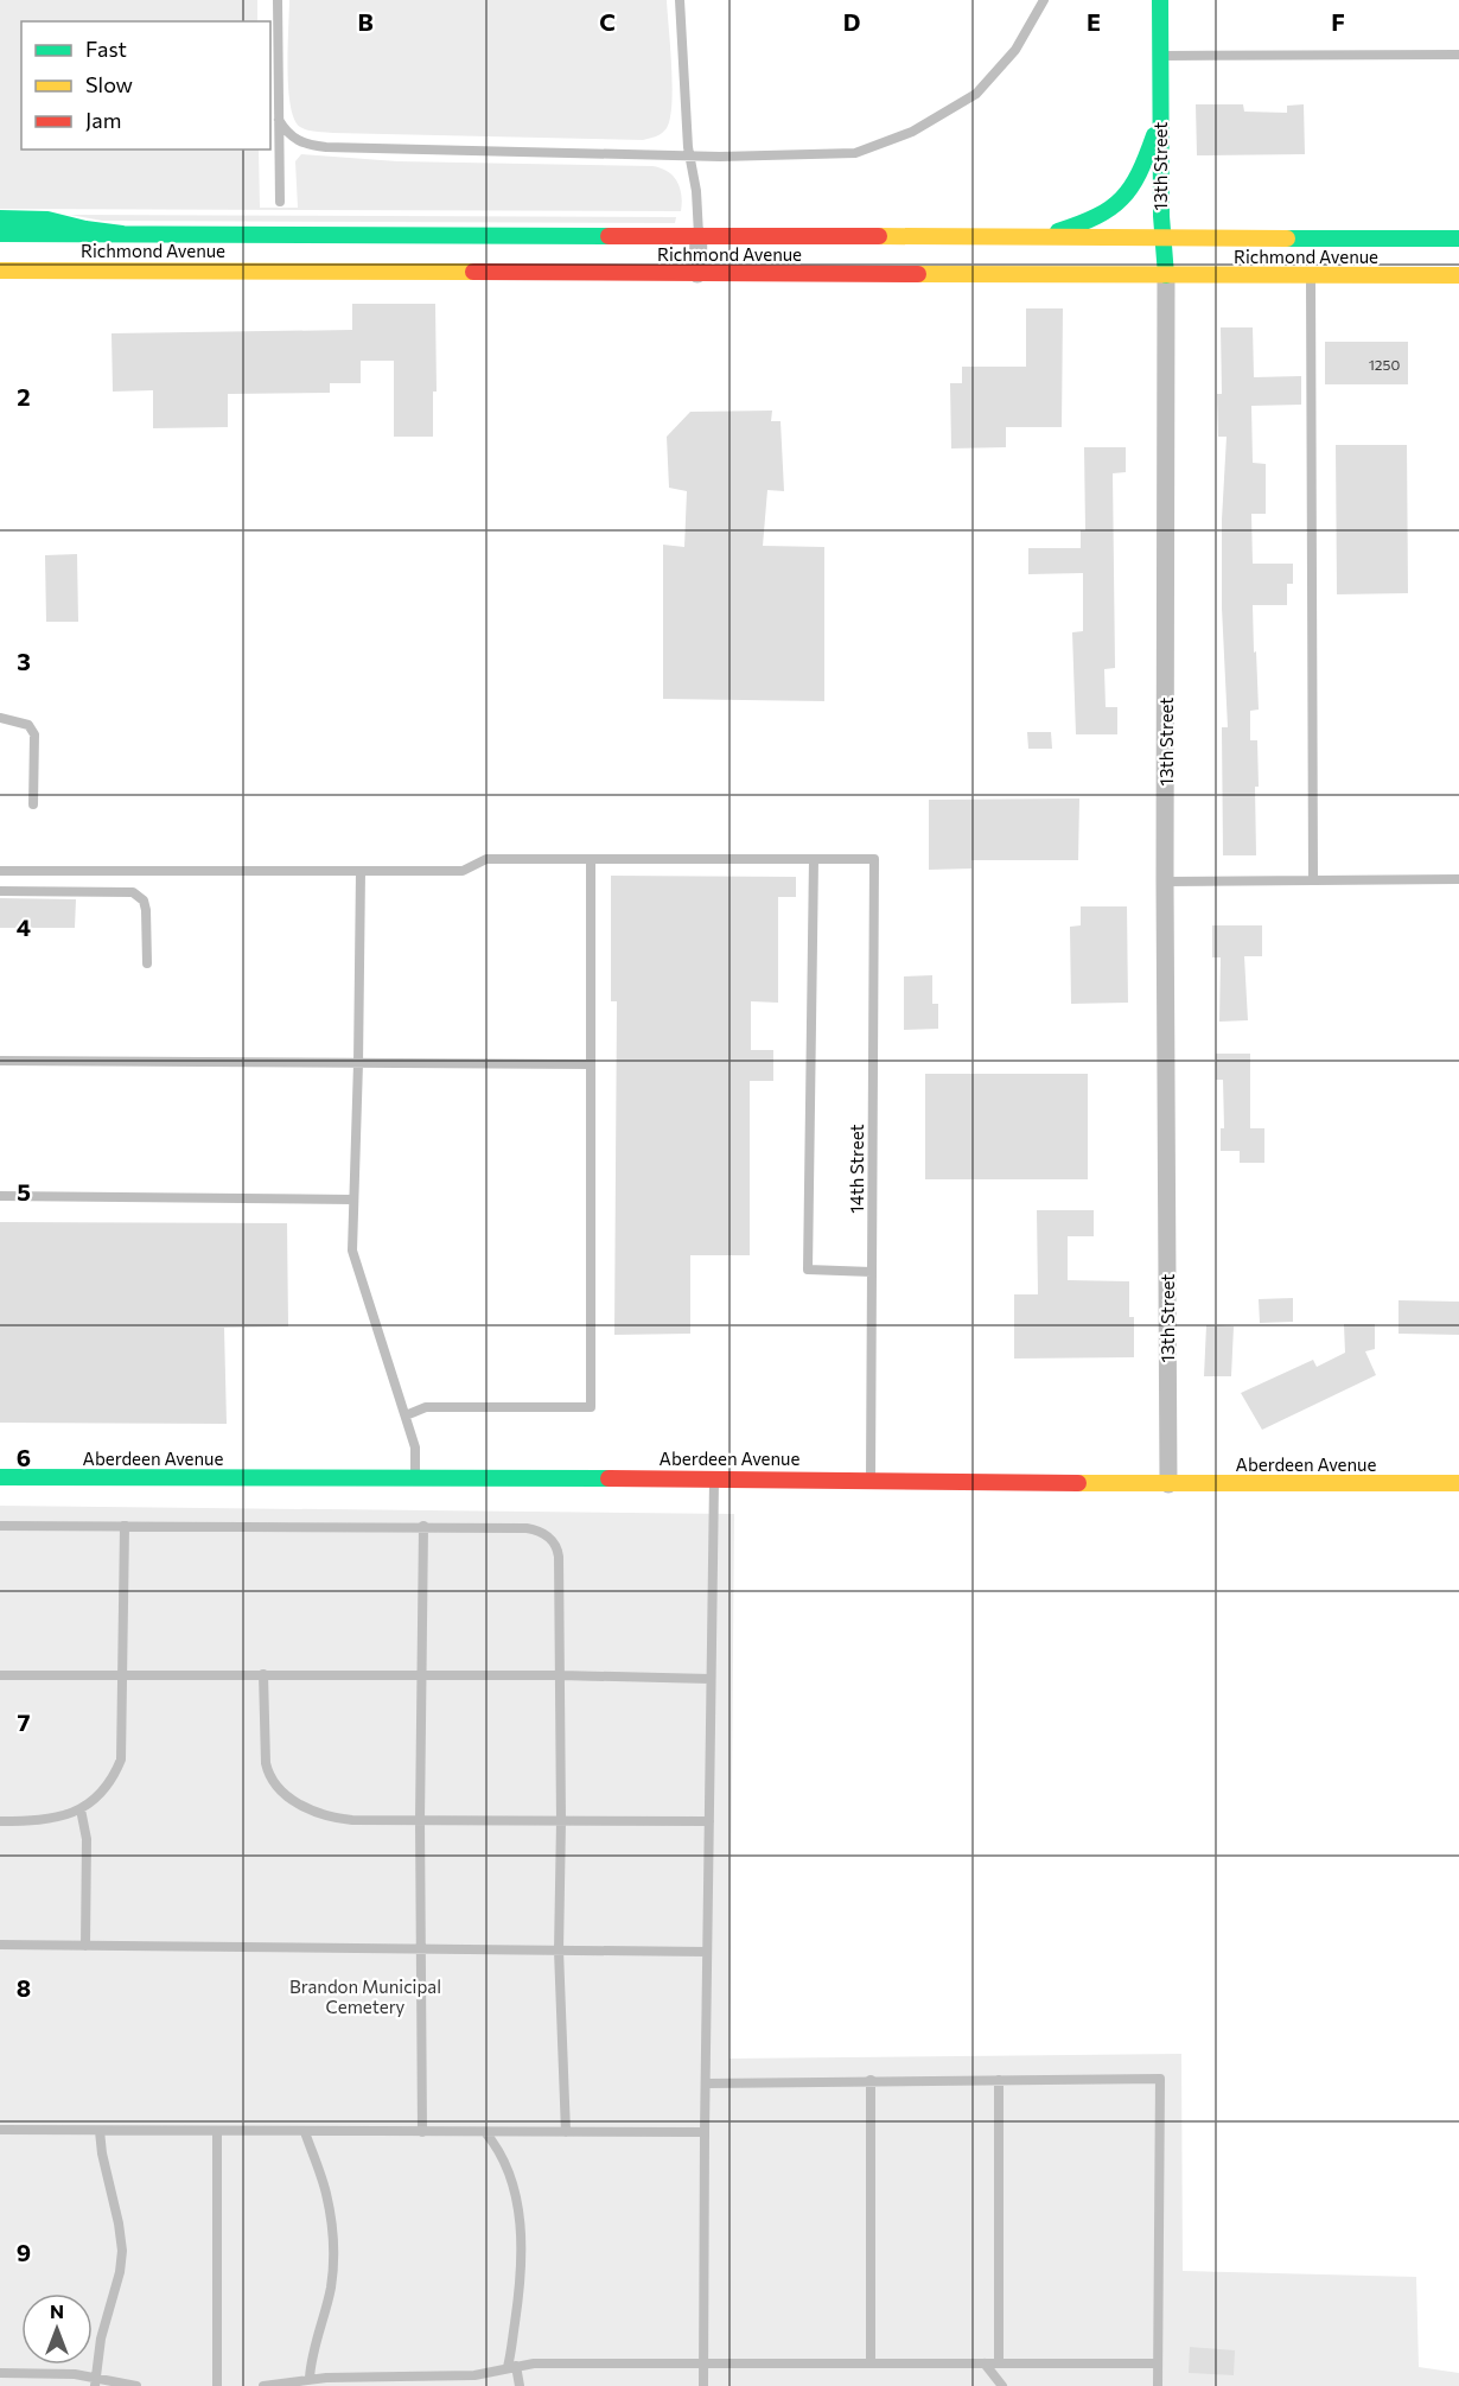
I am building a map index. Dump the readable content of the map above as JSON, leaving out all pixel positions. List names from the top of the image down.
{
  "streets": {
    "main road": ["13th Street", "Richmond Avenue", "Aberdeen Avenue"],
    "lane": ["14th Street"]
  },
  "crossings": [
    ["13th Street", "Richmond Avenue"],
    ["13th Street", "Aberdeen Avenue"],
    ["14th Street", "Aberdeen Avenue"]
  ],
  "parks": ["Brandon Municipal Cemetery"],
  "house_numbers": ["1250"],
  "legend": ["Fast", "Slow", "Jam"],
  "north": "top",
  "grid": {
    "columns": [
      "B",
      "C",
      "D",
      "E",
      "F"
    ],
    "rows": [
      "2",
      "3",
      "4",
      "5",
      "6",
      "7",
      "8",
      "9"
    ]
  }
}
